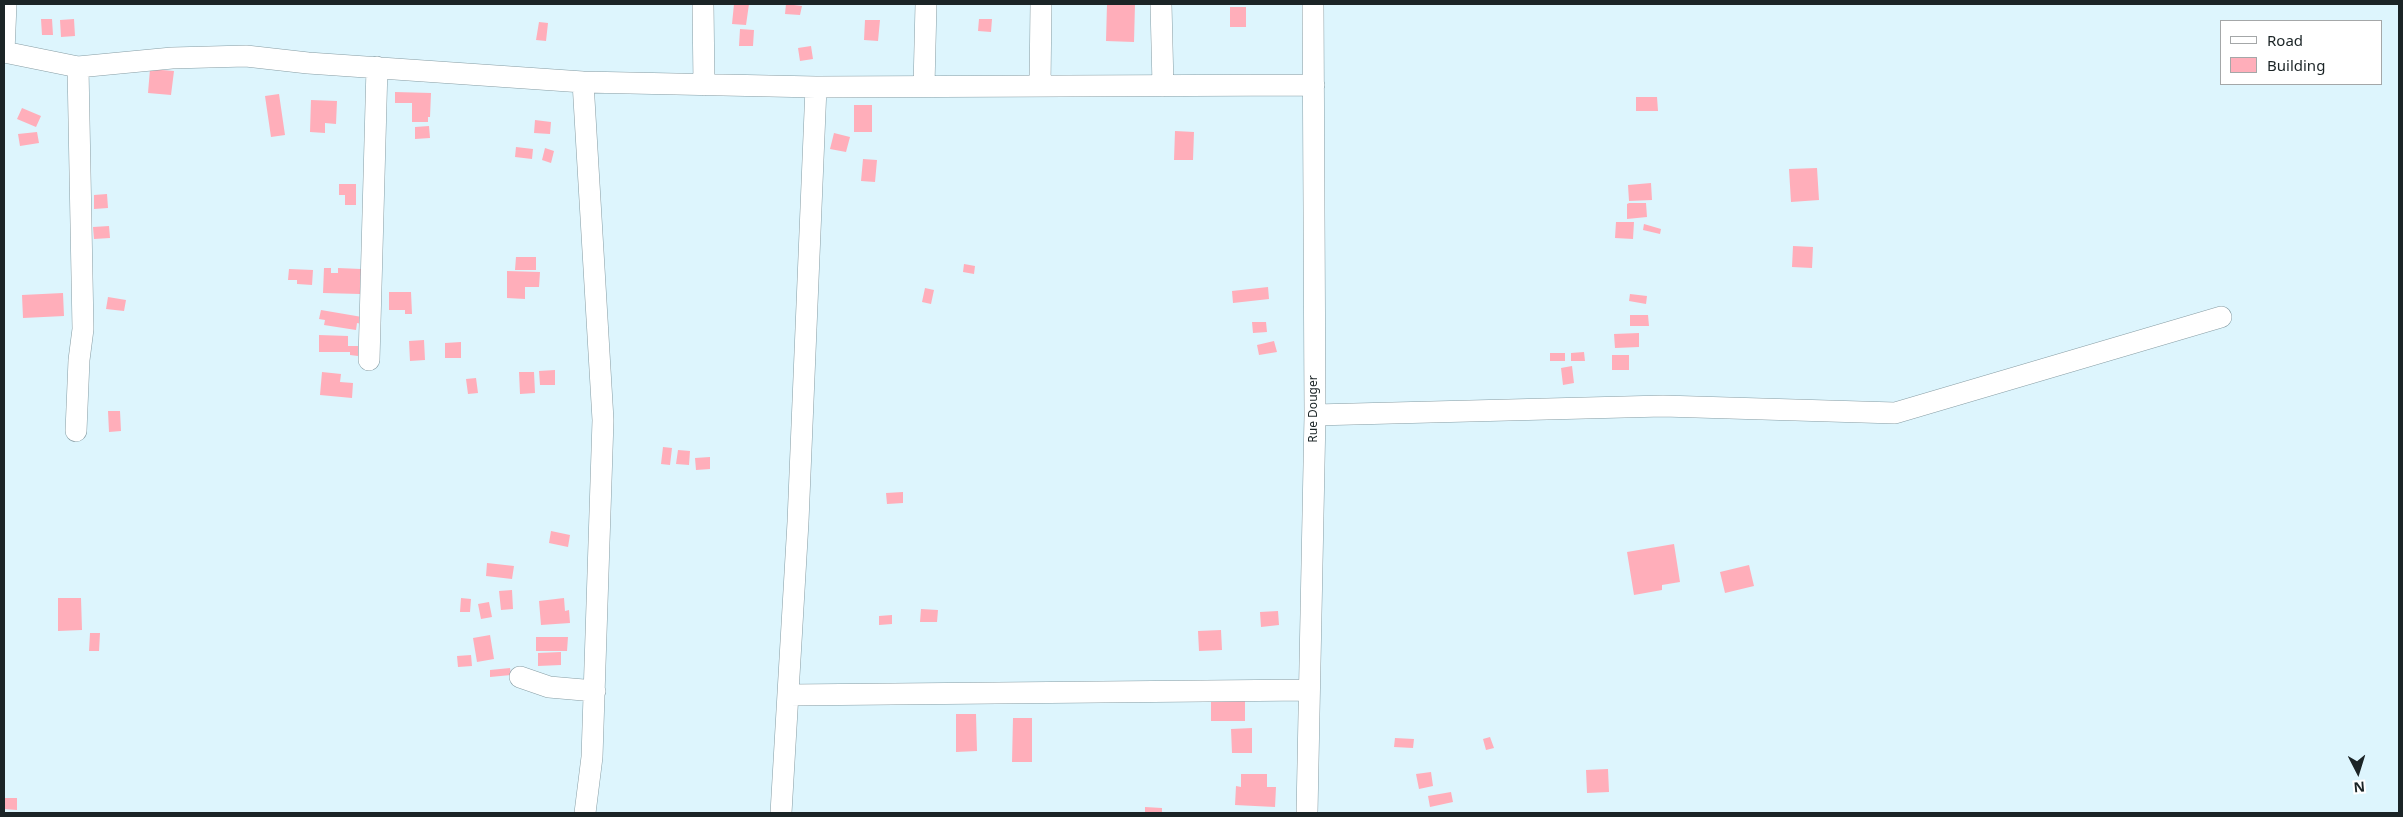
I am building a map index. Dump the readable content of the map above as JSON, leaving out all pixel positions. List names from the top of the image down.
{
  "streets": {
    "street": ["Rue Douger"]
  },
  "legend": ["Road", "Building"],
  "north": "bottom"
}
